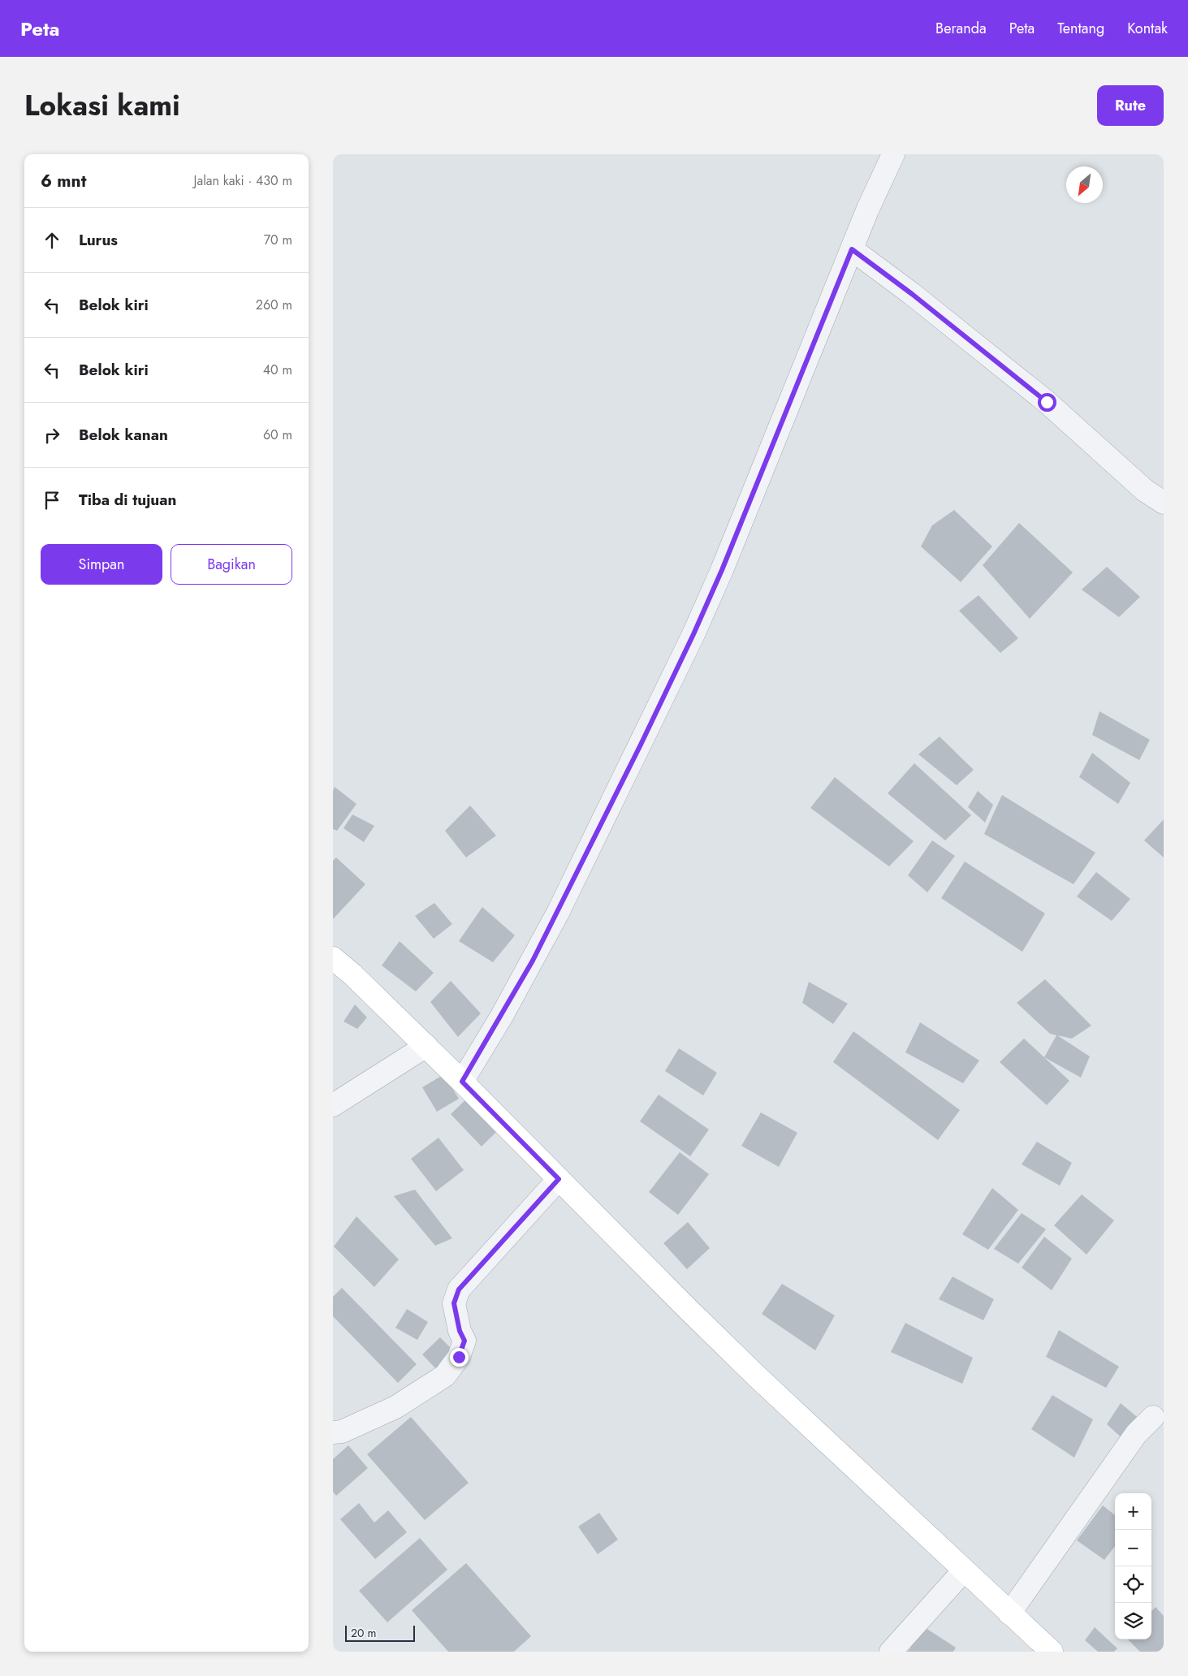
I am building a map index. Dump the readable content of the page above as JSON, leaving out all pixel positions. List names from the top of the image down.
{
  "scale_bar": "20 m",
  "north": "bottom left",
  "page": {
    "header": "Peta",
    "nav": [
      "Beranda",
      "Peta",
      "Tentang",
      "Kontak"
    ],
    "title": "Lokasi kami",
    "buttons": [
      "Rute",
      ["Simpan", "Bagikan"]
    ],
    "heading": ["6 mnt", "Jalan kaki · 430 m"],
    "list": [
      ["Lurus", "70 m"],
      ["Belok kiri", "260 m"],
      ["Belok kiri", "40 m"],
      ["Belok kanan", "60 m"],
      "Tiba di tujuan"
    ],
    "map_buttons": ["+", "−"],
    "scale": "20 m"
  }
}
